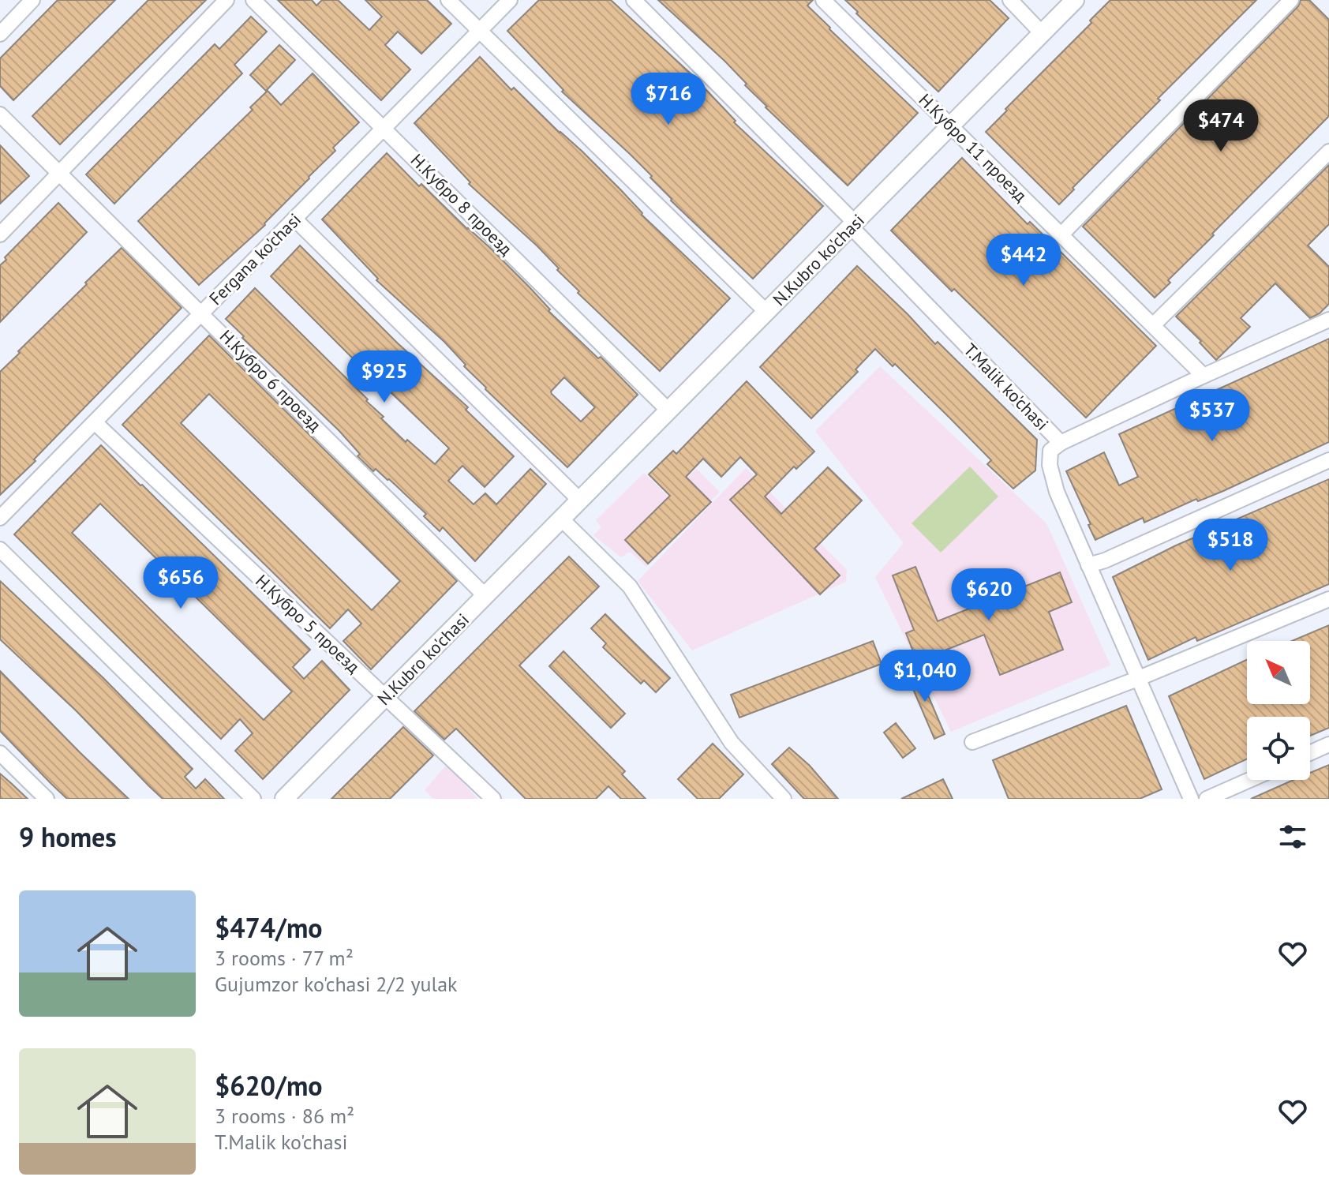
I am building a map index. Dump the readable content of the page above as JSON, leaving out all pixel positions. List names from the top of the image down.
{
  "streets": {
    "street": [
      "Н.Кубро 11 проезд",
      "Н.Кубро 8 проезд",
      "Fergana ko'chasi",
      "N.Kubro ko'chasi",
      "Н.Кубро 6 проезд",
      "T.Malik ko'chasi",
      "Н.Кубро 5 проезд"
    ]
  },
  "crossings": [
    ["Н.Кубро 11 проезд", "N.Kubro ko'chasi"],
    ["Н.Кубро 8 проезд", "Fergana ko'chasi"],
    ["Н.Кубро 8 проезд", "N.Kubro ko'chasi"],
    ["Fergana ko'chasi", "Н.Кубро 6 проезд"],
    ["Fergana ko'chasi", "Н.Кубро 5 проезд"],
    ["N.Kubro ko'chasi", "Н.Кубро 6 проезд"],
    ["N.Kubro ko'chasi", "T.Malik ko'chasi"],
    ["N.Kubro ko'chasi", "Н.Кубро 5 проезд"]
  ],
  "north": "top left",
  "page": {
    "price": [
      "$716",
      "$474",
      "$442",
      "$925",
      "$537",
      "$518",
      "$656",
      "$620",
      "$1,040"
    ],
    "heading": "9 homes",
    "list": [
      {
        "name": "$474/mo",
        "note": "3 rooms · 77 m² · Gujumzor ko'chasi 2/2 yulak"
      },
      {
        "name": "$620/mo",
        "note": "3 rooms · 86 m² · T.Malik ko'chasi"
      }
    ]
  }
}
